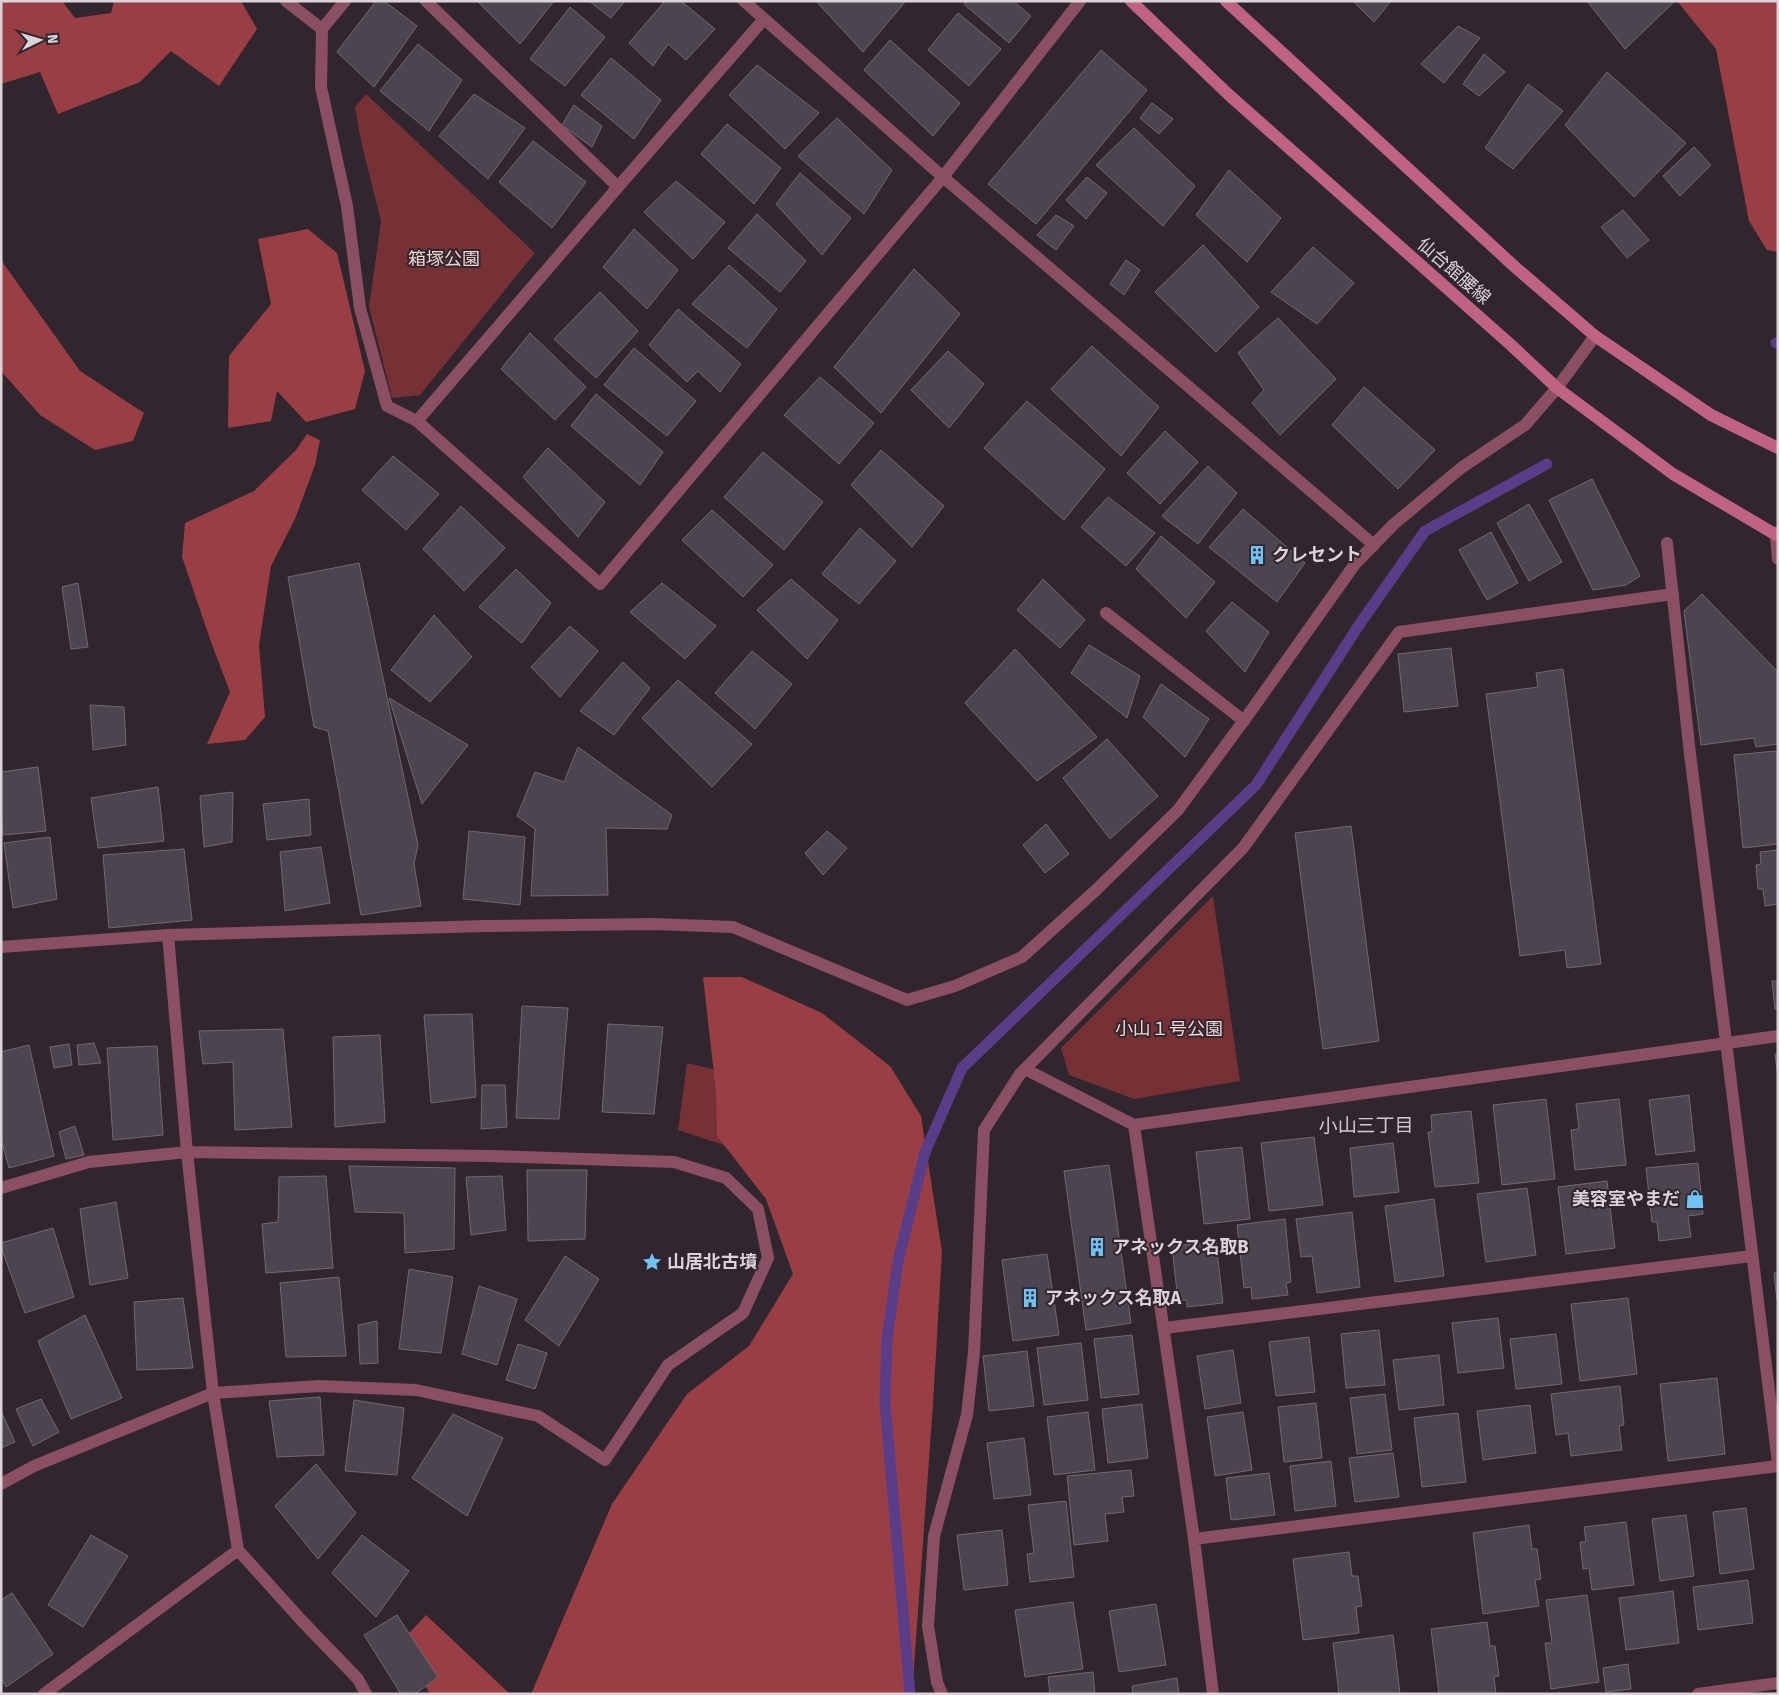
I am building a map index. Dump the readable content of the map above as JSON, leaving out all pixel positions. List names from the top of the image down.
{
  "streets": {
    "main road": ["仙台館腰線"]
  },
  "districts": ["小山三丁目"],
  "parks": ["箱塚公園", "小山１号公園"],
  "places": {
    "building": ["クレセント", "アネックス名取B", "アネックス名取A"],
    "shop": ["美容室やまだ"],
    "place": ["山居北古墳"]
  },
  "north": "right"
}
